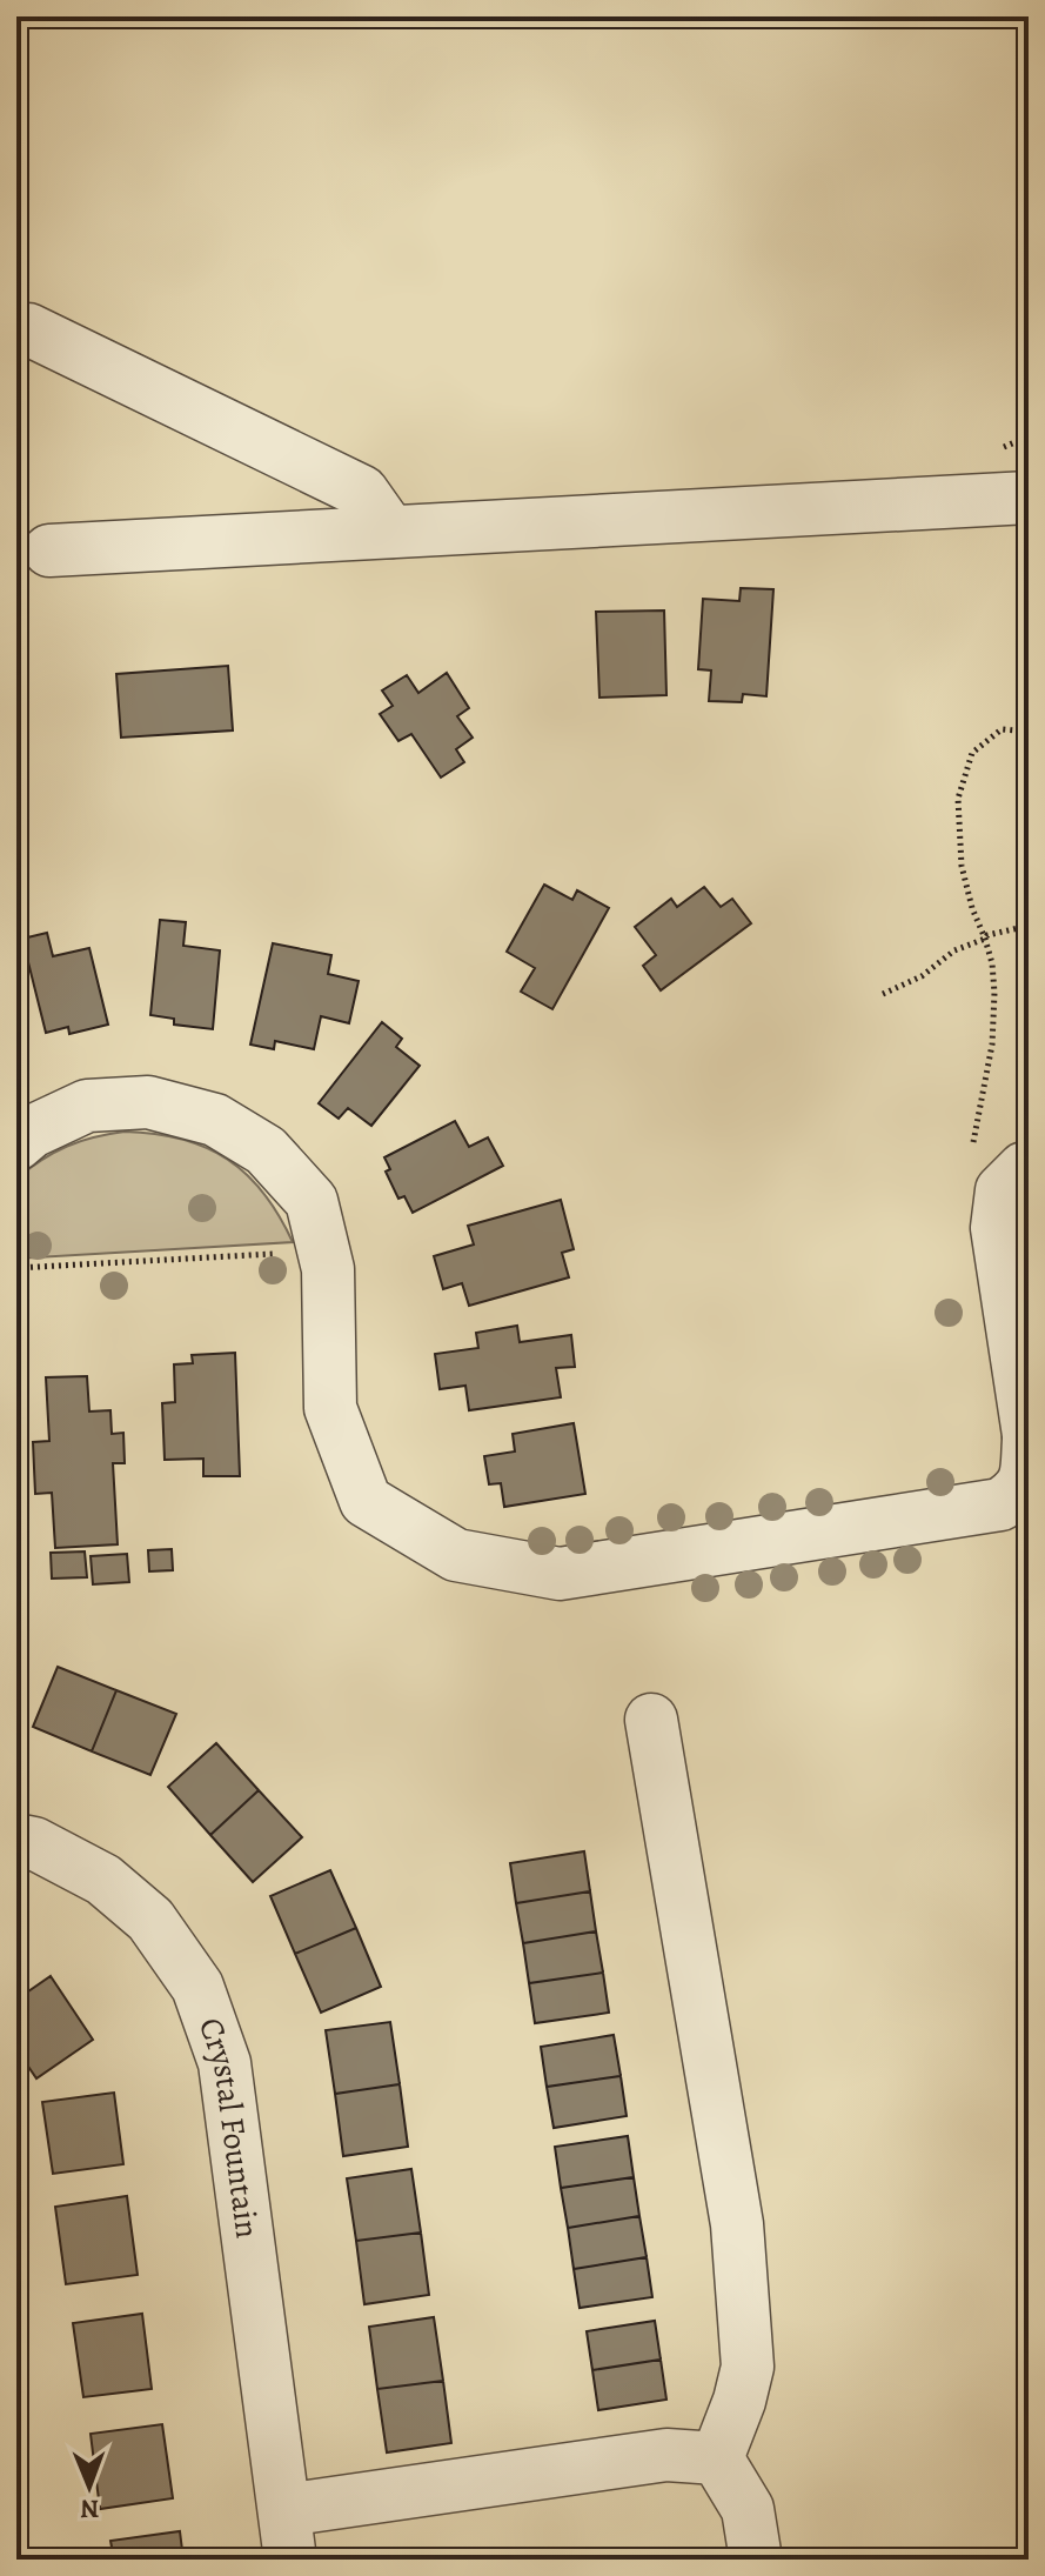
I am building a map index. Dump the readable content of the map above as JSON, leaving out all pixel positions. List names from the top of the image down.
{
  "streets": {
    "street": ["Crystal Fountain"]
  },
  "north": "bottom"
}
